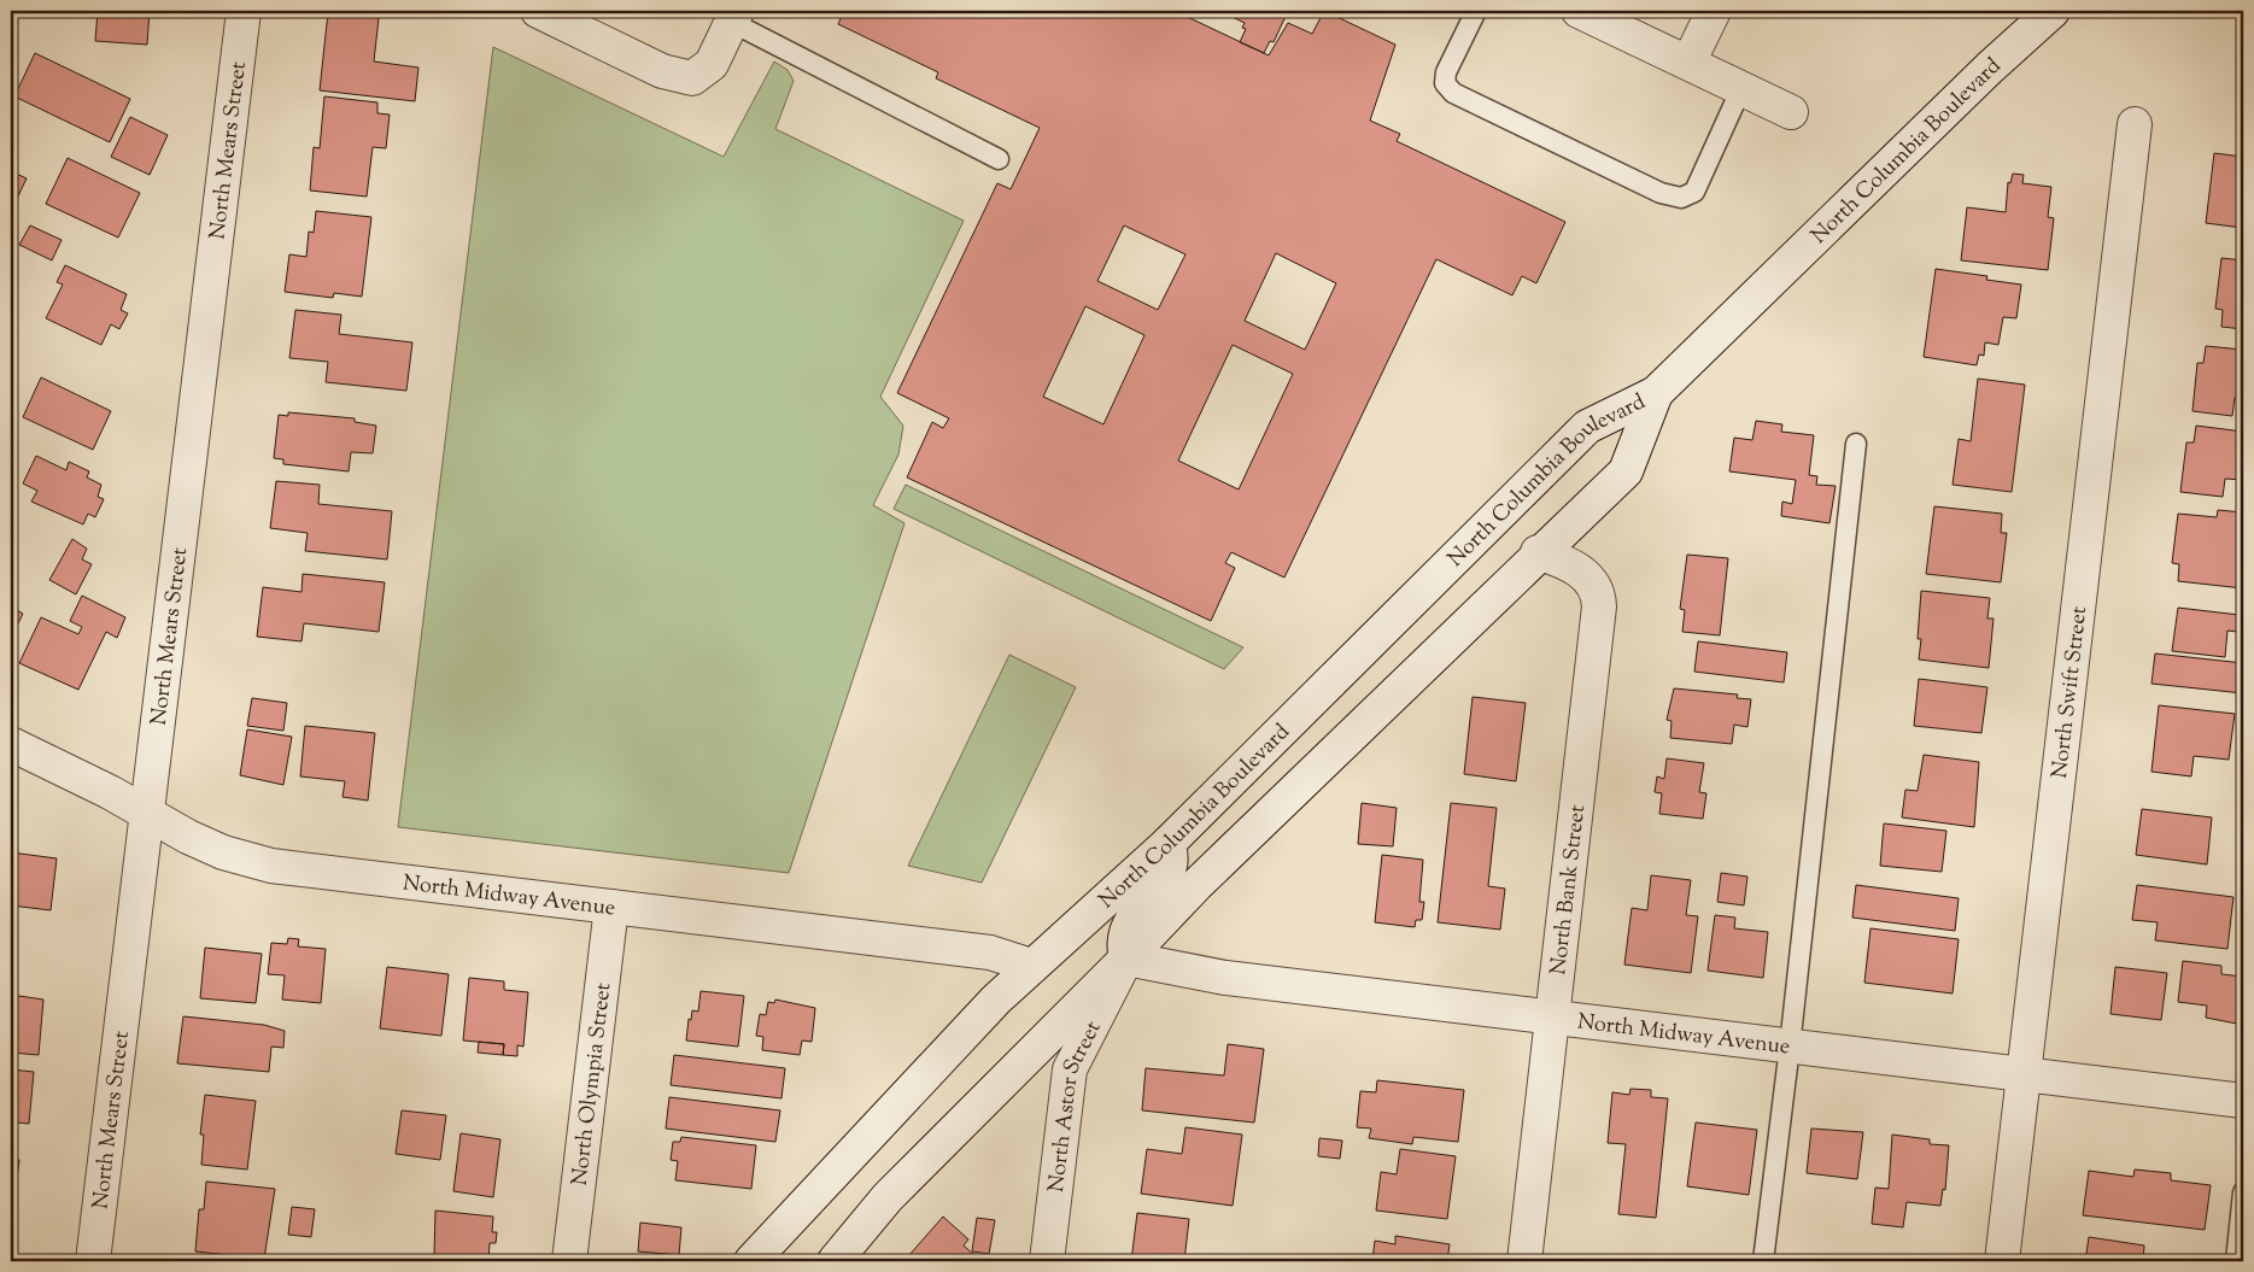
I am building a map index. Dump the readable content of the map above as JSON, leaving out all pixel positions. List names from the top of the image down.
{
  "streets": {
    "street": [
      "North Mears Street",
      "North Columbia Boulevard",
      "North Swift Street",
      "North Bank Street",
      "North Midway Avenue",
      "North Olympia Street",
      "North Astor Street"
    ]
  },
  "crossings": [
    ["North Mears Street", "North Midway Avenue"],
    ["North Columbia Boulevard", "North Bank Street"],
    ["North Columbia Boulevard", "North Midway Avenue"],
    ["North Columbia Boulevard", "North Astor Street"],
    ["North Swift Street", "North Midway Avenue"],
    ["North Bank Street", "North Midway Avenue"],
    ["North Midway Avenue", "North Olympia Street"],
    ["North Midway Avenue", "North Astor Street"]
  ]
}
